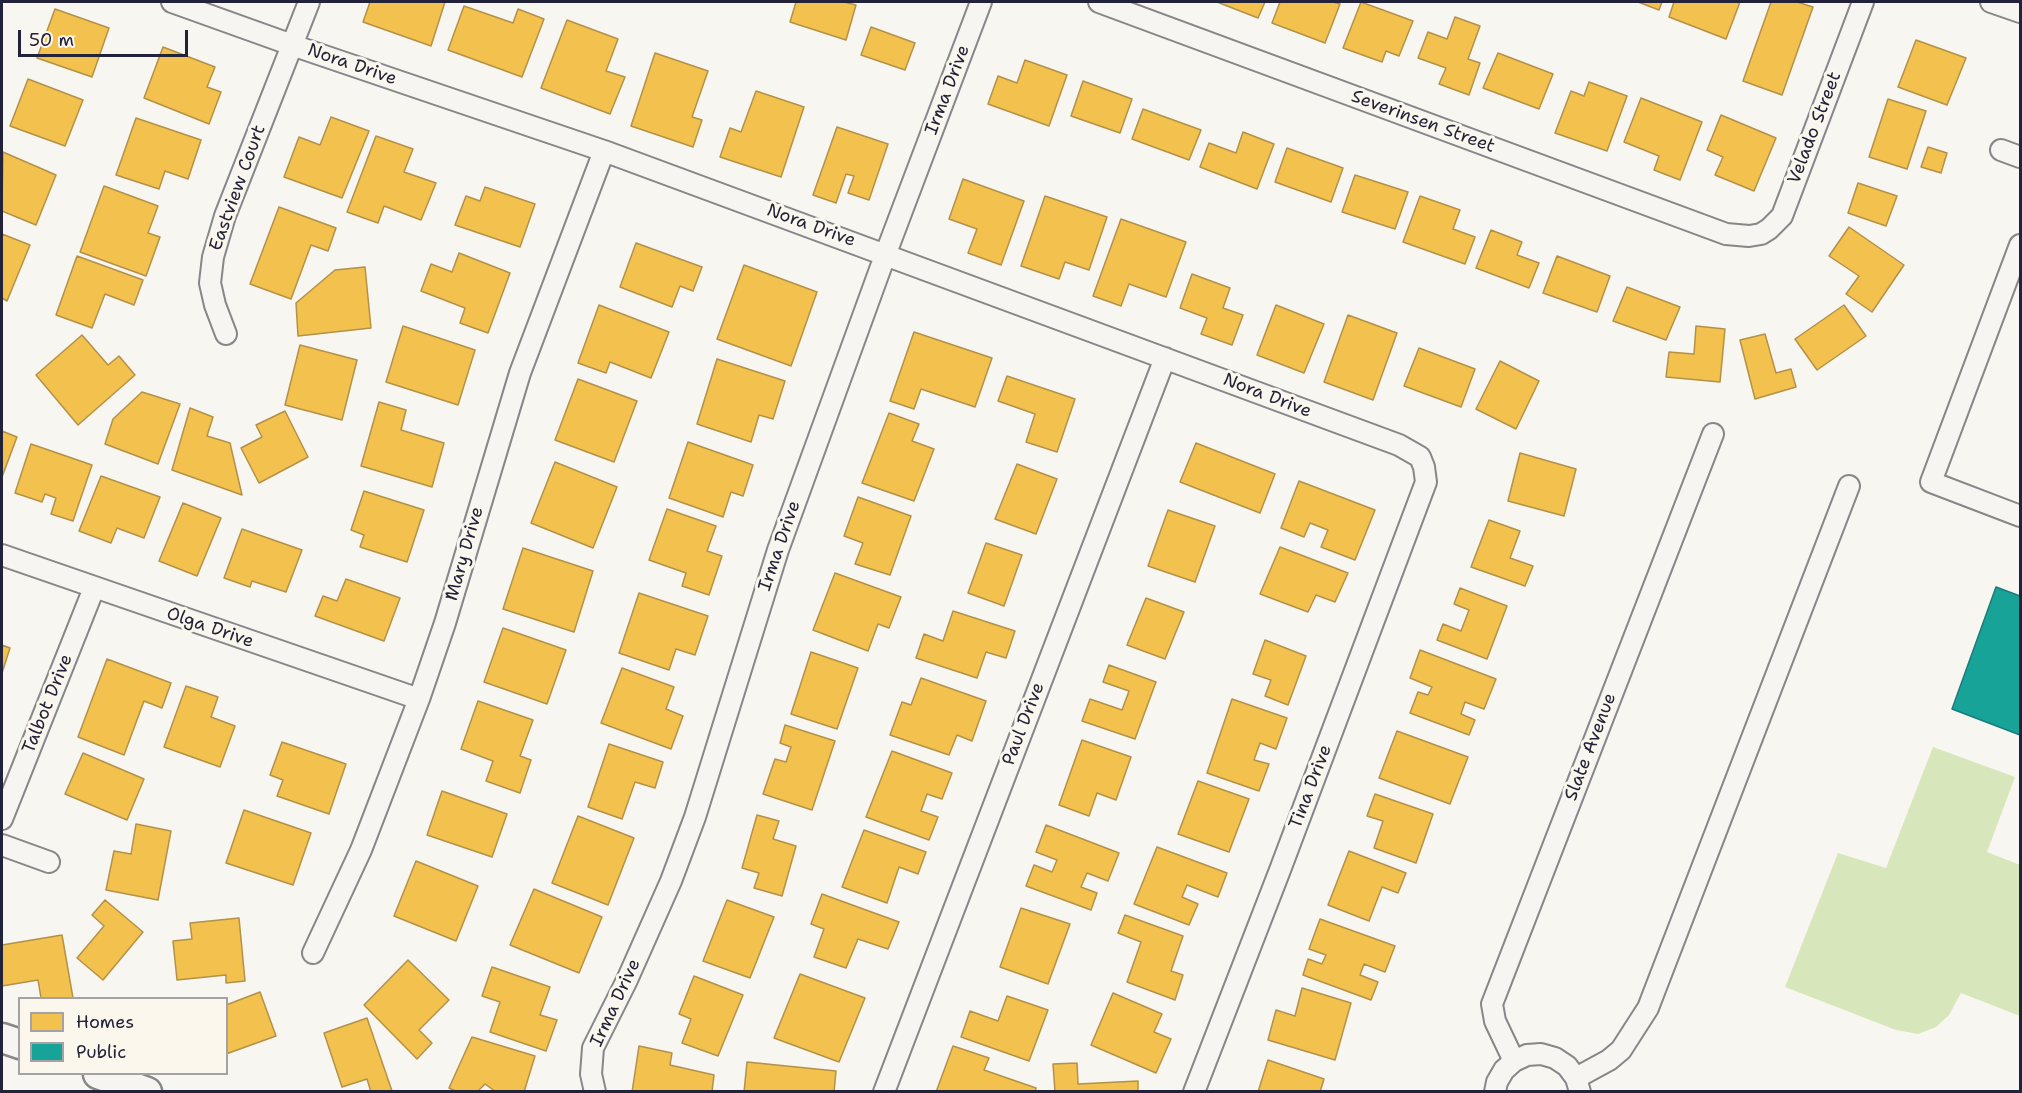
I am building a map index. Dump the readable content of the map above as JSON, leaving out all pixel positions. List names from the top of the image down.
{
  "streets": {
    "street": [
      "Nora Drive",
      "Irma Drive",
      "Severinsen Street",
      "Velado Street",
      "Eastview Court",
      "Mary Drive",
      "Olga Drive",
      "Talbot Drive",
      "Paul Drive",
      "Slate Avenue",
      "Tina Drive"
    ]
  },
  "crossings": [
    ["Nora Drive", "Irma Drive"],
    ["Nora Drive", "Eastview Court"],
    ["Nora Drive", "Mary Drive"],
    ["Nora Drive", "Paul Drive"],
    ["Nora Drive", "Tina Drive"],
    ["Severinsen Street", "Velado Street"],
    ["Mary Drive", "Olga Drive"],
    ["Olga Drive", "Talbot Drive"]
  ],
  "legend": ["Homes", "Public"],
  "scale_bar": "50 m"
}
